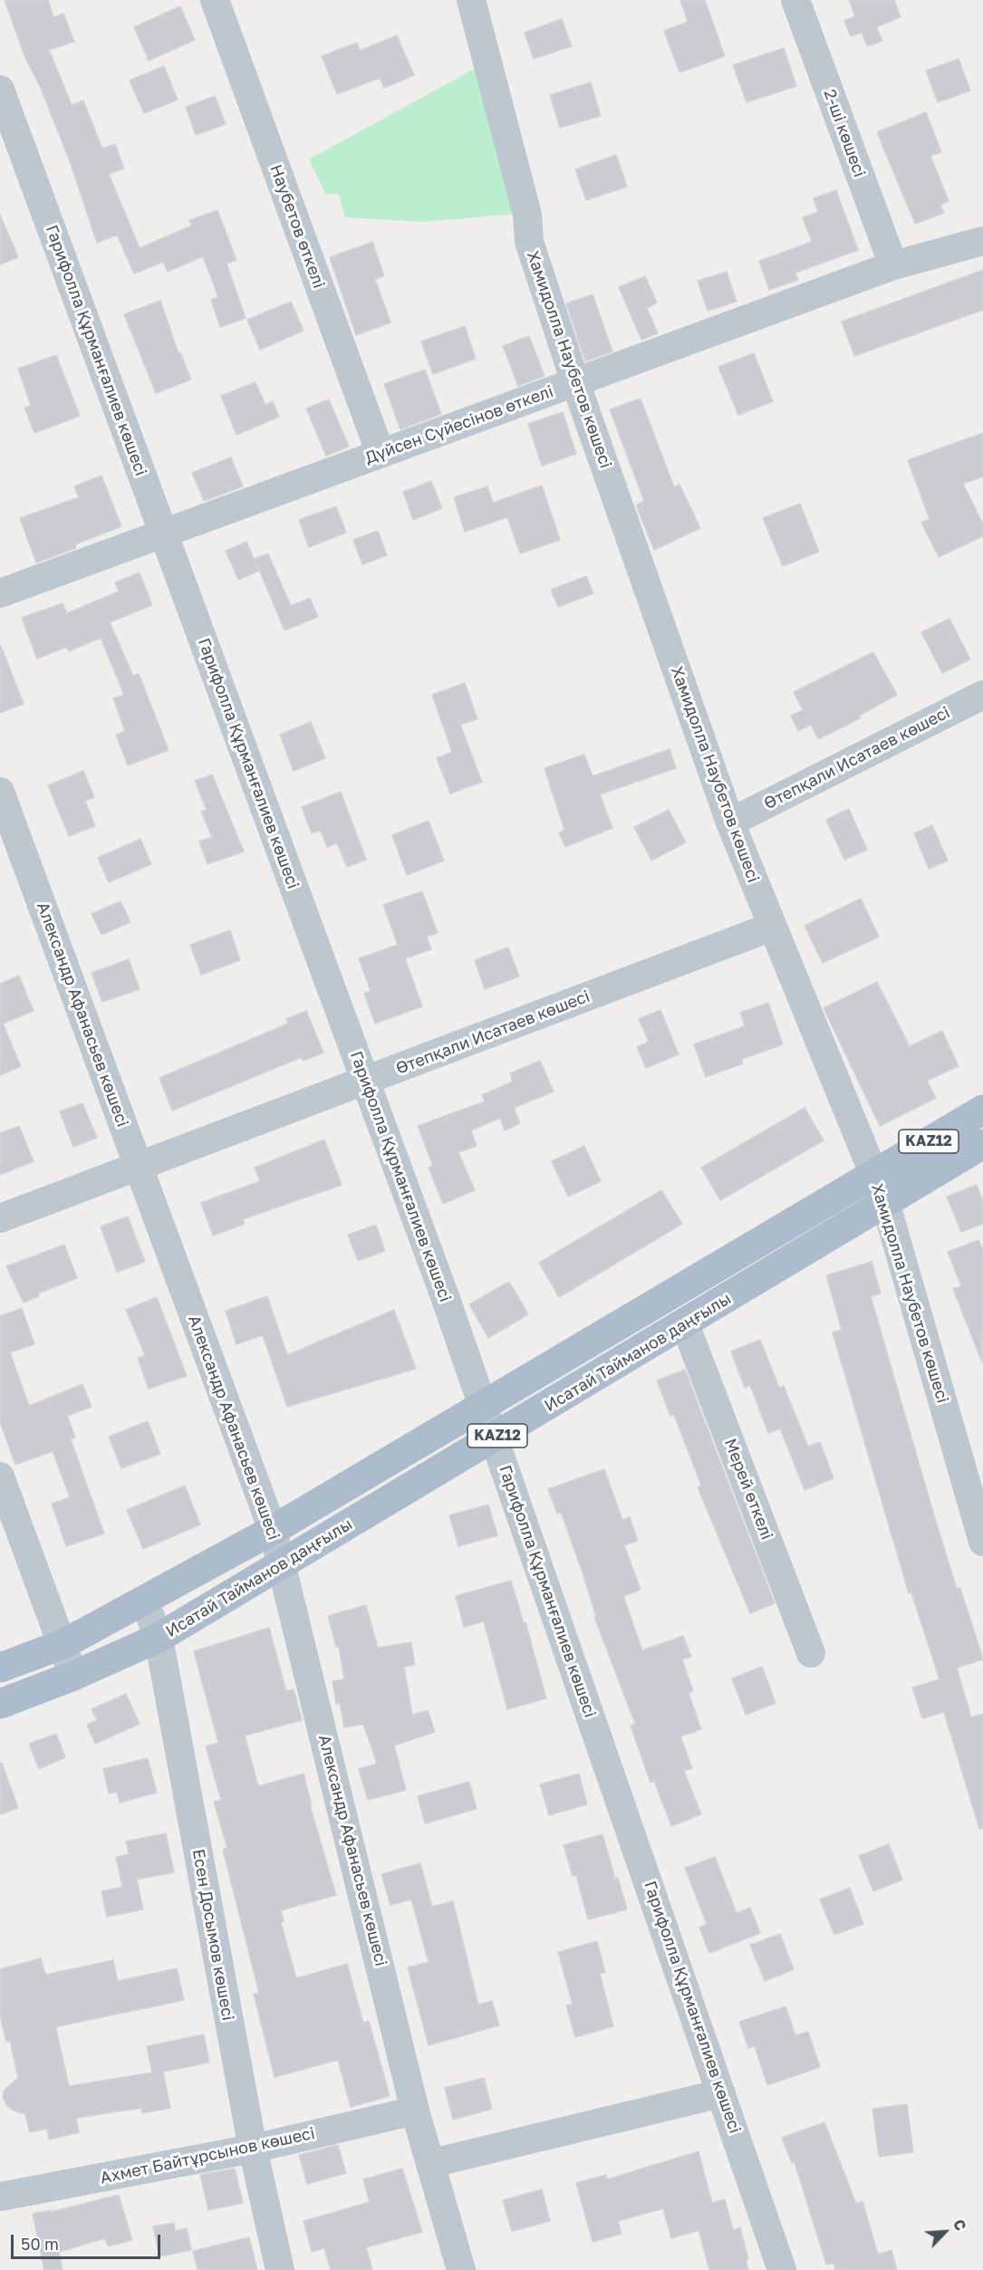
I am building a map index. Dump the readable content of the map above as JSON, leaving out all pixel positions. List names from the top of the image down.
{
  "streets": {
    "main road": ["KAZ12", "Исатай Тайманов даңғылы"],
    "street": [
      "2-ші көшесі",
      "Наубетов өткелі",
      "Гарифолла Құрманғалиев көшесі",
      "Хамидолла Наубетов көшесі",
      "Дүйсен Сүйесінов өткелі",
      "Өтепқали Исатаев көшесі",
      "Александр Афанасьев көшесі",
      "Мерей өткелі",
      "Есен Досымов көшесі",
      "Ахмет Байтұрсынов көшесі"
    ]
  },
  "crossings": [
    ["2-ші көшесі", "Дүйсен Сүйесінов өткелі"],
    ["Наубетов өткелі", "Дүйсен Сүйесінов өткелі"],
    ["Гарифолла Құрманғалиев көшесі", "Дүйсен Сүйесінов өткелі"],
    ["Гарифолла Құрманғалиев көшесі", "Өтепқали Исатаев көшесі"],
    ["Гарифолла Құрманғалиев көшесі", "Исатай Тайманов даңғылы"],
    ["Хамидолла Наубетов көшесі", "Дүйсен Сүйесінов өткелі"],
    ["Хамидолла Наубетов көшесі", "Өтепқали Исатаев көшесі"],
    ["Хамидолла Наубетов көшесі", "Исатай Тайманов даңғылы"],
    ["Өтепқали Исатаев көшесі", "Александр Афанасьев көшесі"],
    ["Александр Афанасьев көшесі", "Исатай Тайманов даңғылы"],
    ["Александр Афанасьев көшесі", "Ахмет Байтұрсынов көшесі"],
    ["Исатай Тайманов даңғылы", "Мерей өткелі"],
    ["Исатай Тайманов даңғылы", "Есен Досымов көшесі"],
    ["Есен Досымов көшесі", "Ахмет Байтұрсынов көшесі"]
  ],
  "scale_bar": "50 m",
  "north": "top right"
}
